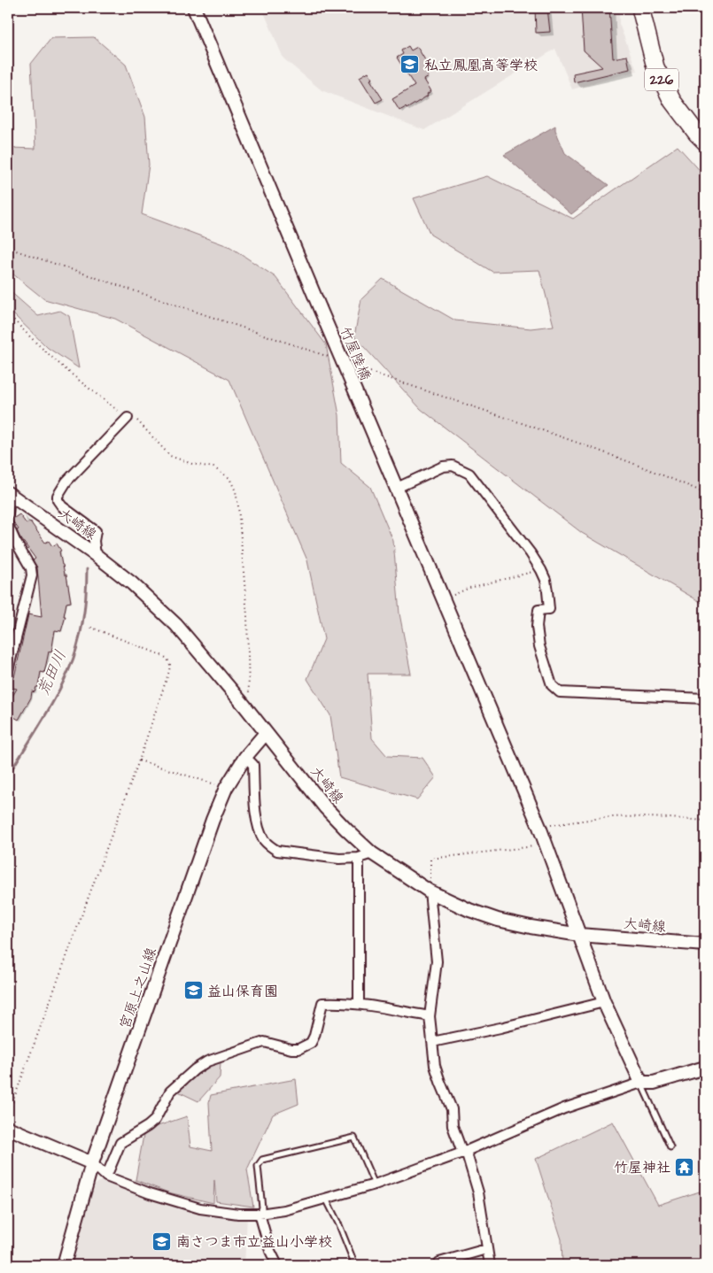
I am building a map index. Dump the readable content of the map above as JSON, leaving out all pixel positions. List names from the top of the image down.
{
  "streets": {
    "highway": ["226"],
    "street": ["竹屋陸橋", "大崎線", "宮原上之山線"]
  },
  "crossings": [
    ["竹屋陸橋", "大崎線"],
    ["大崎線", "宮原上之山線"]
  ],
  "water": ["荒田川"],
  "places": {
    "school or university": ["私立鳳凰高等学校", "益山保育園", "南さつま市立益山小学校"],
    "temple": ["竹屋神社"]
  }
}
